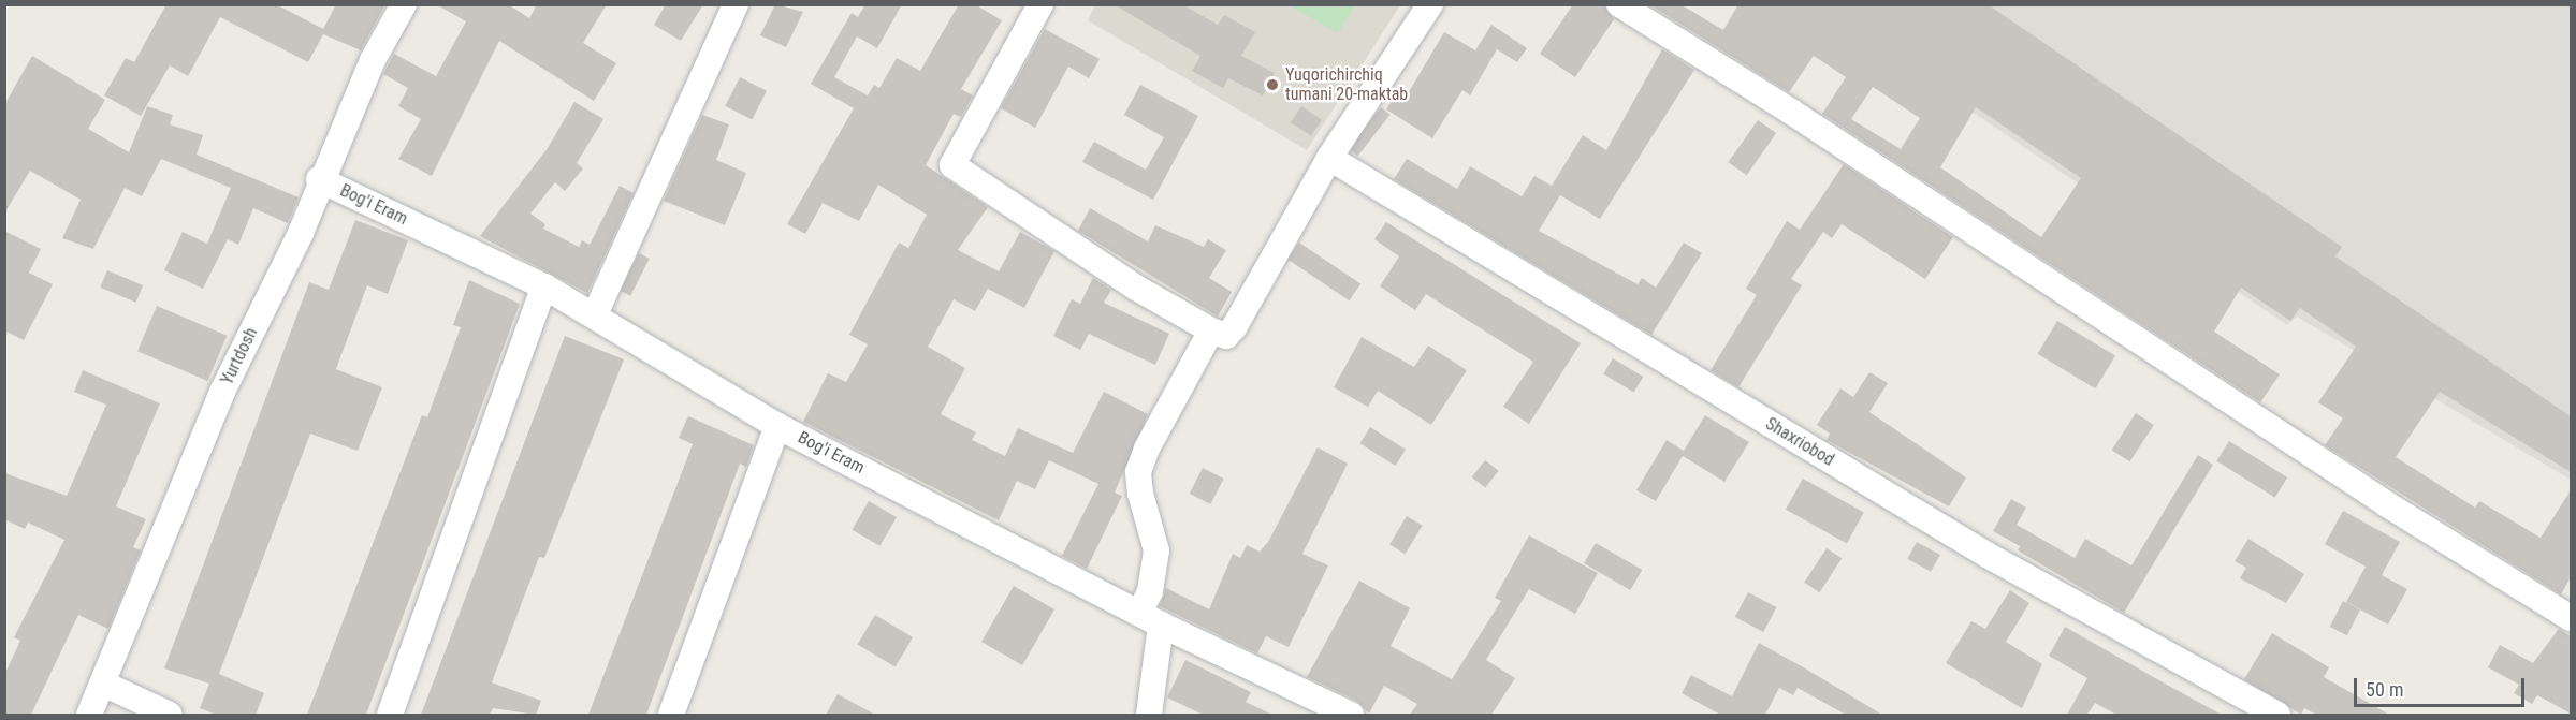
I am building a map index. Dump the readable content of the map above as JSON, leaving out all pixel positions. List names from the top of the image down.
{
  "streets": {
    "street": ["Bog'i Eram", "Yurtdosh", "Shaxriobod"]
  },
  "crossings": [
    ["Bog'i Eram", "Yurtdosh"]
  ],
  "places": ["Yuqorichirchiq tumani 20-maktab"],
  "scale_bar": "50 m"
}
